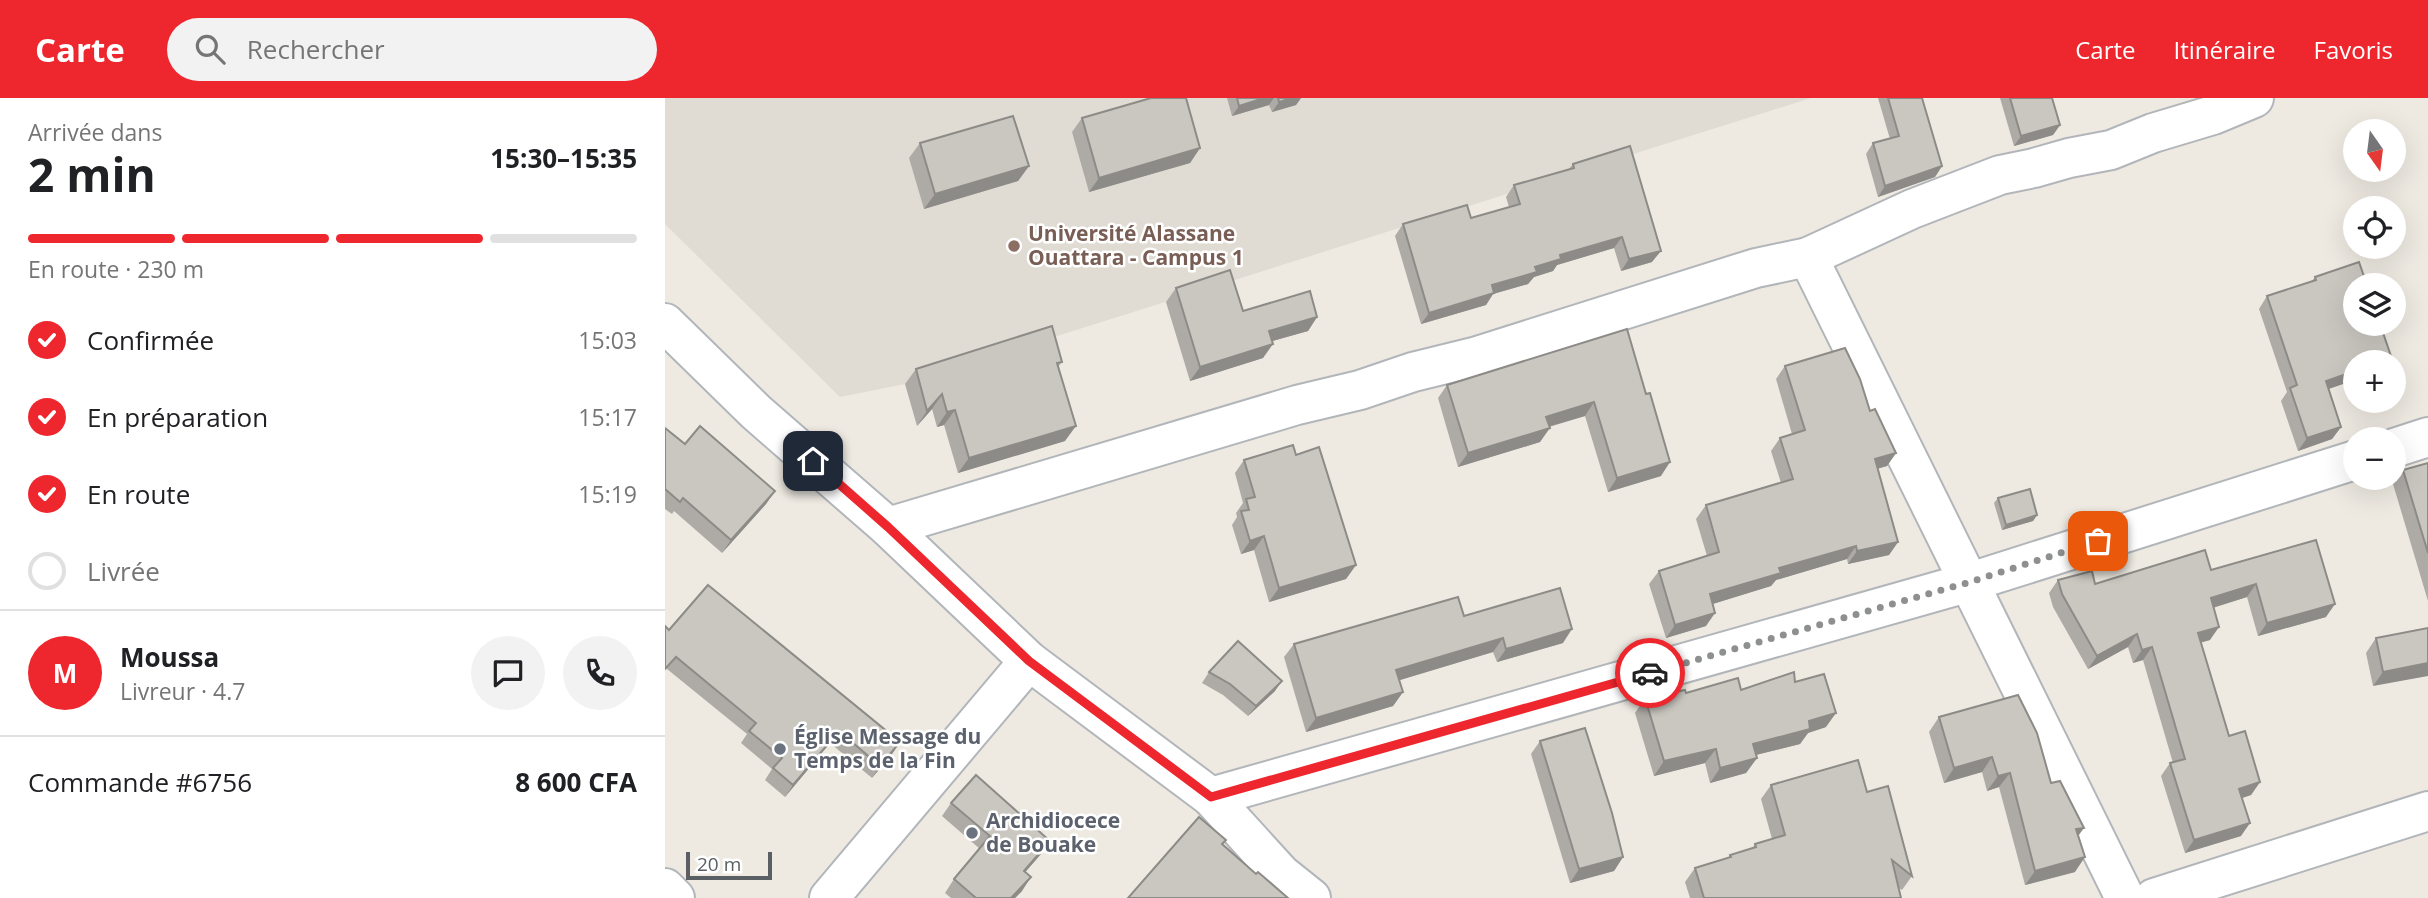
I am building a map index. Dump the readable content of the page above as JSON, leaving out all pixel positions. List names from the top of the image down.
{
  "places": ["Université Alassane Ouattara - Campus 1", "Église Message du Temps de la Fin", "Archidiocece de Bouake"],
  "scale_bar": "20 m",
  "north": "bottom",
  "page": {
    "header": "Carte",
    "search": "Rechercher",
    "nav": ["Carte", "Itinéraire", "Favoris"],
    "heading": ["2 min", "Arrivée dans", "15:30–15:35"],
    "panel": [
      "Moussa",
      "Livreur · 4.7",
      "Commande #6756",
      "8 600 CFA"
    ],
    "map_buttons": ["+", "−"],
    "bar": "En route · 230 m",
    "list": [
      ["Confirmée", "15:03"],
      ["En préparation", "15:17"],
      ["En route", "15:19"],
      "Livrée"
    ],
    "round": "M",
    "scale": "20 m"
  }
}
